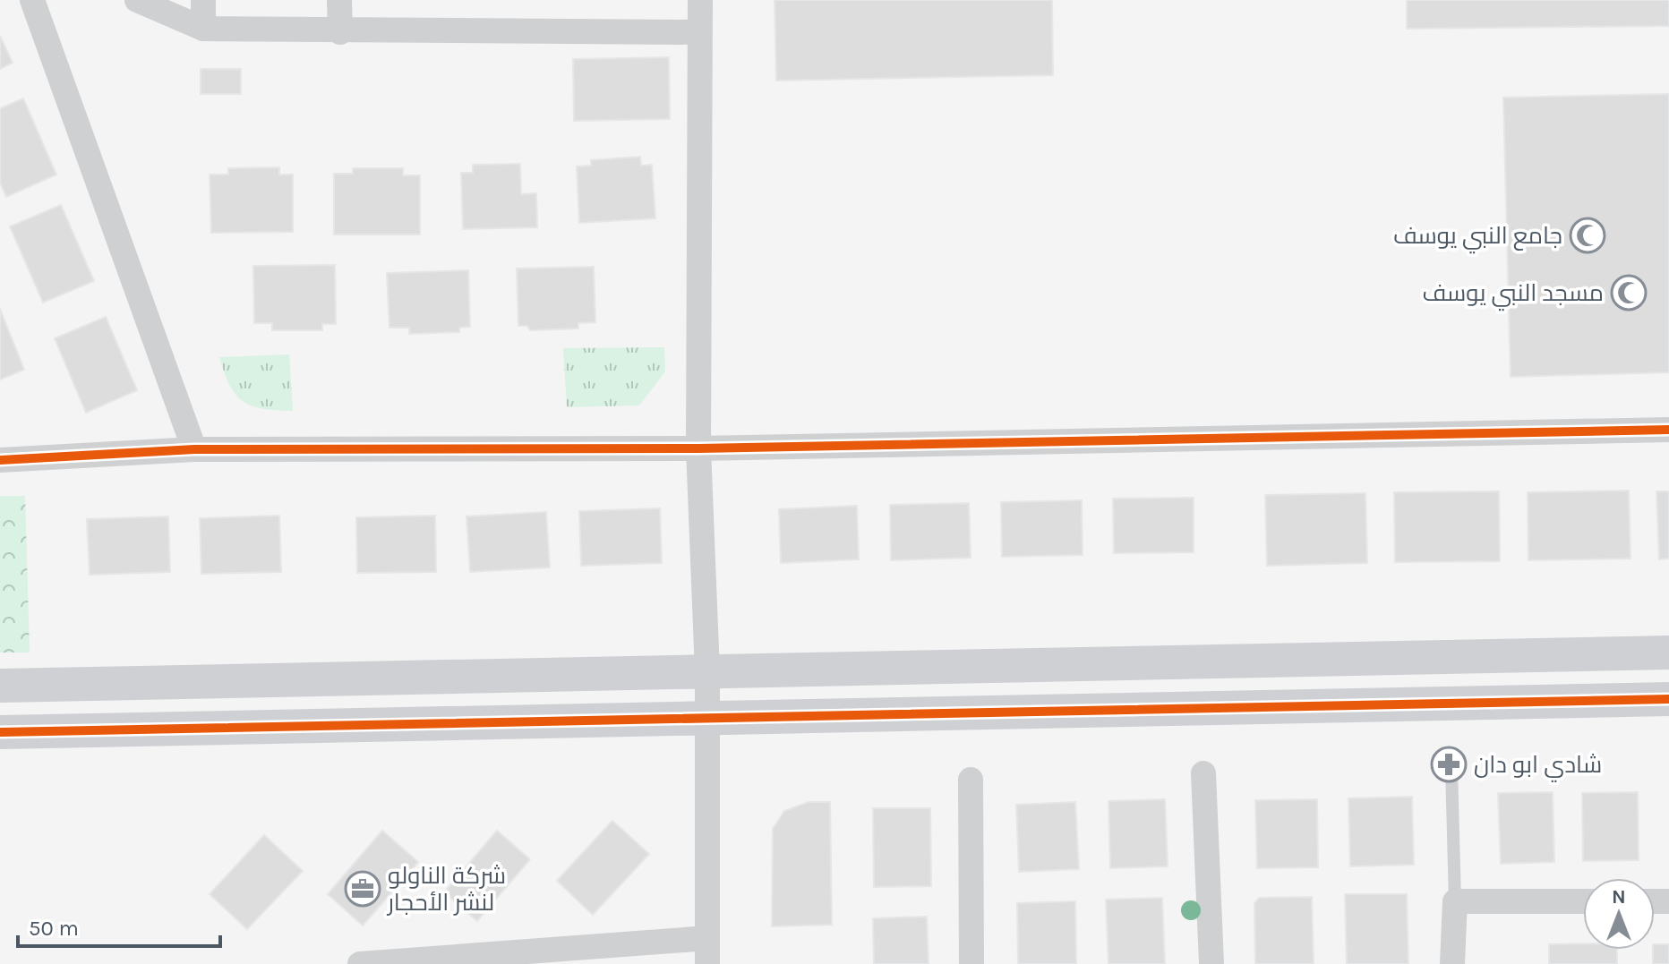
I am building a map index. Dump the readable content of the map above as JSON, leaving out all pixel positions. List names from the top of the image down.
{
  "places": {
    "mosque": ["جامع النبي يوسف", "مسجد النبي يوسف"],
    "pharmacy": ["شادي ابو دان"],
    "office": ["شركة الناولو لنشر الأحجار"]
  },
  "scale_bar": "50 m",
  "north": "top"
}
